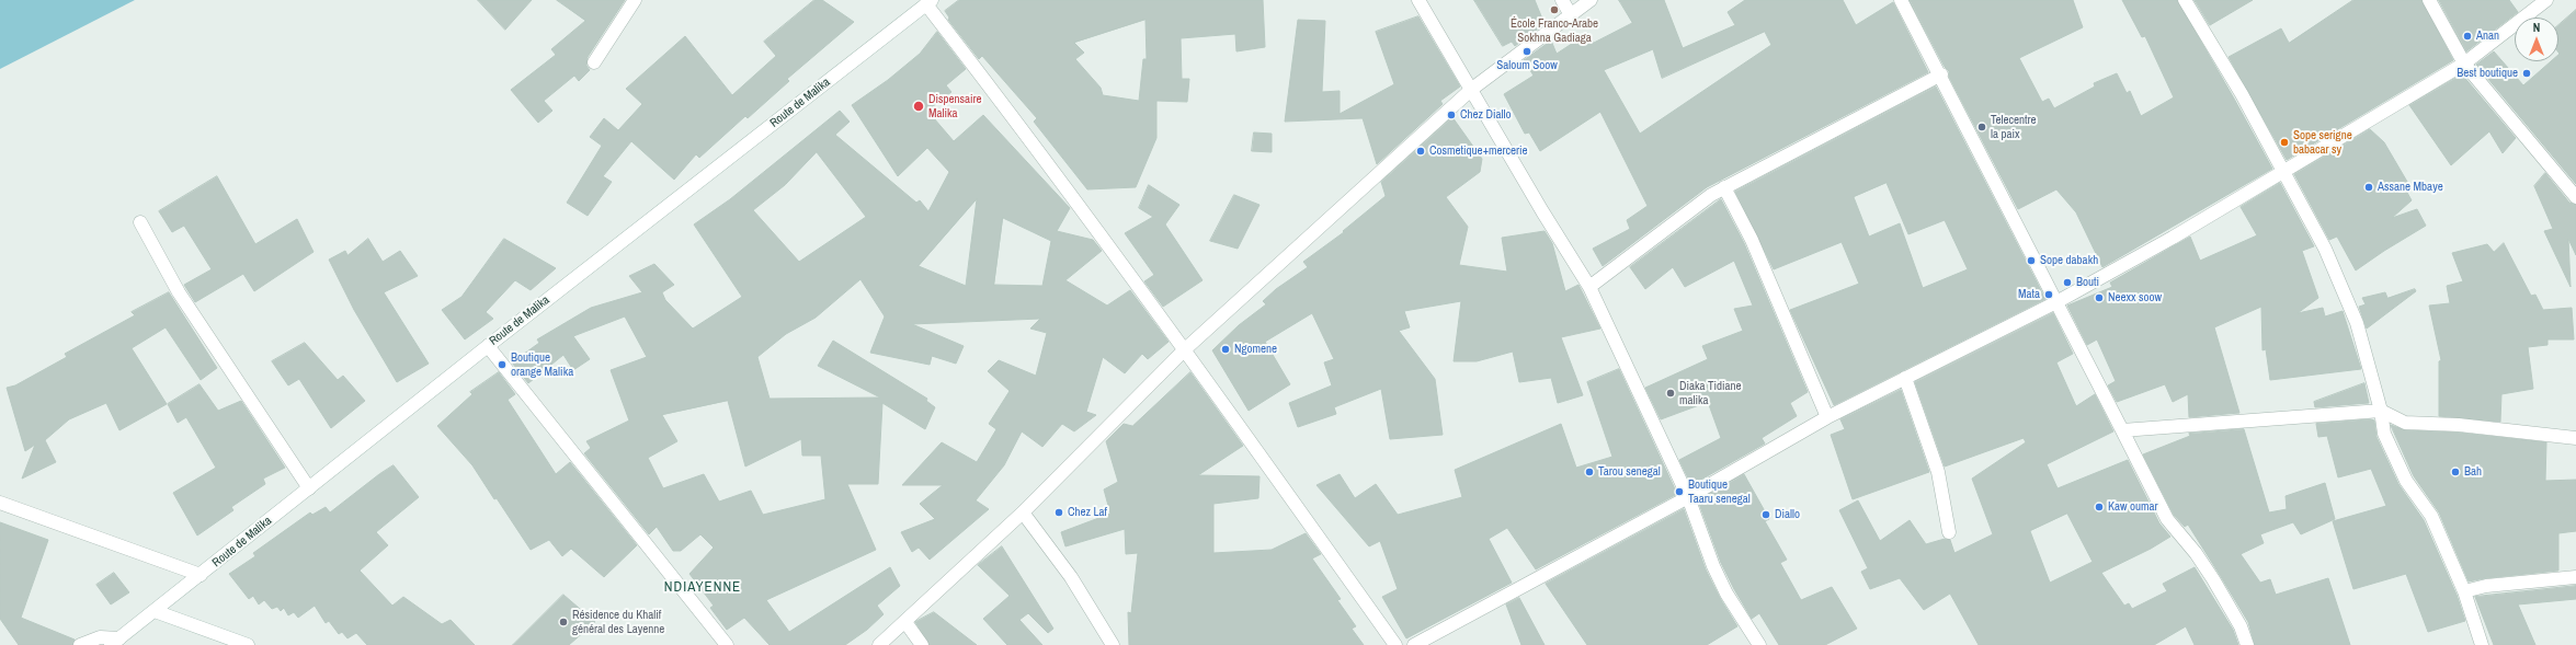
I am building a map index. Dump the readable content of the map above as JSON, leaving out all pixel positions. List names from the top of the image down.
{
  "streets": {
    "street": ["Route de Malika"]
  },
  "districts": ["NDIAYENNE"],
  "places": [
    "École Franco-Arabe Sokhna Gadiaga",
    "Anan",
    "Saloum Soow",
    "Best boutique",
    "Dispensaire Malika",
    "Chez Diallo",
    "Telecentre la paix",
    "Sope serigne babacar sy",
    "Cosmetique+mercerie",
    "Assane Mbaye",
    "Sope dabakh",
    "Bouti",
    "Mata",
    "Neexx soow",
    "Ngomene",
    "Boutique orange Malika",
    "Diaka Tidiane malika",
    "Tarou senegal",
    "Bah",
    "Boutique Taaru senegal",
    "Kaw oumar",
    "Chez Laf",
    "Diallo",
    "Résidence du Khalif général des Layenne"
  ],
  "north": "top"
}
